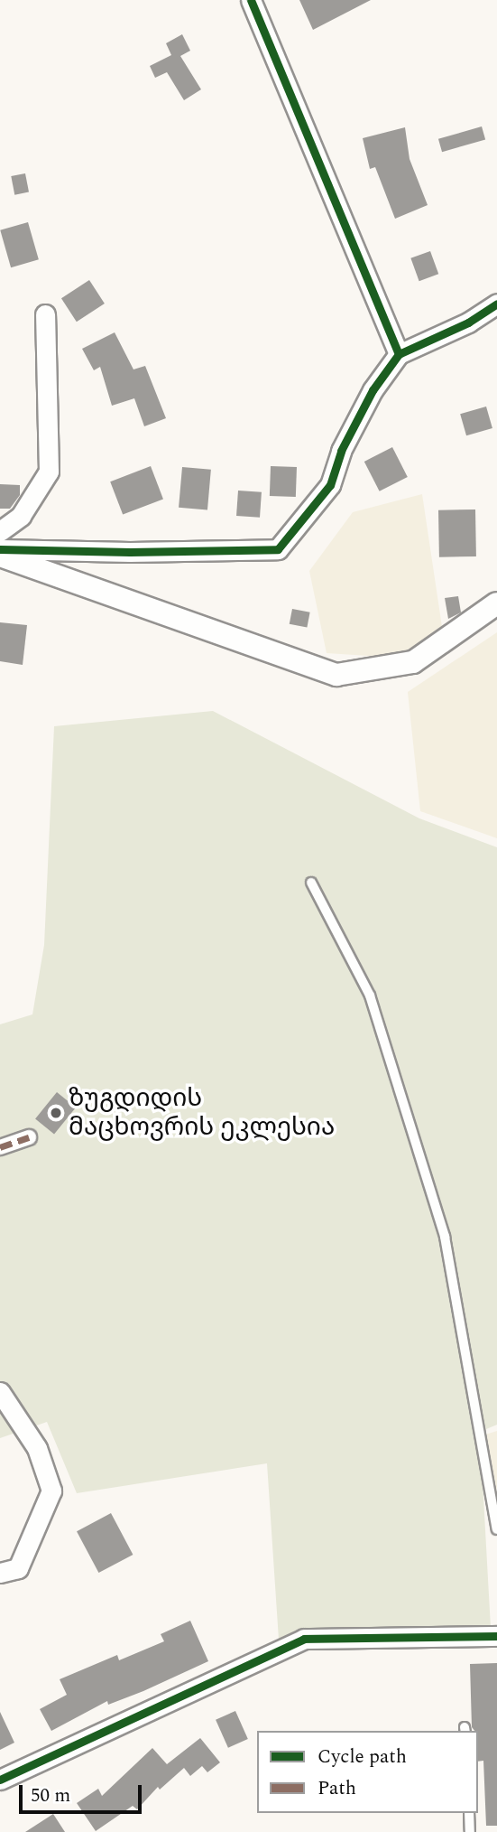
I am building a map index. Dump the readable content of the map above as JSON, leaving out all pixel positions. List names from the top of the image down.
{
  "places": ["ზუგდიდის მაცხოვრის ეკლესია"],
  "legend": ["Cycle path", "Path"],
  "scale_bar": "50 m"
}
